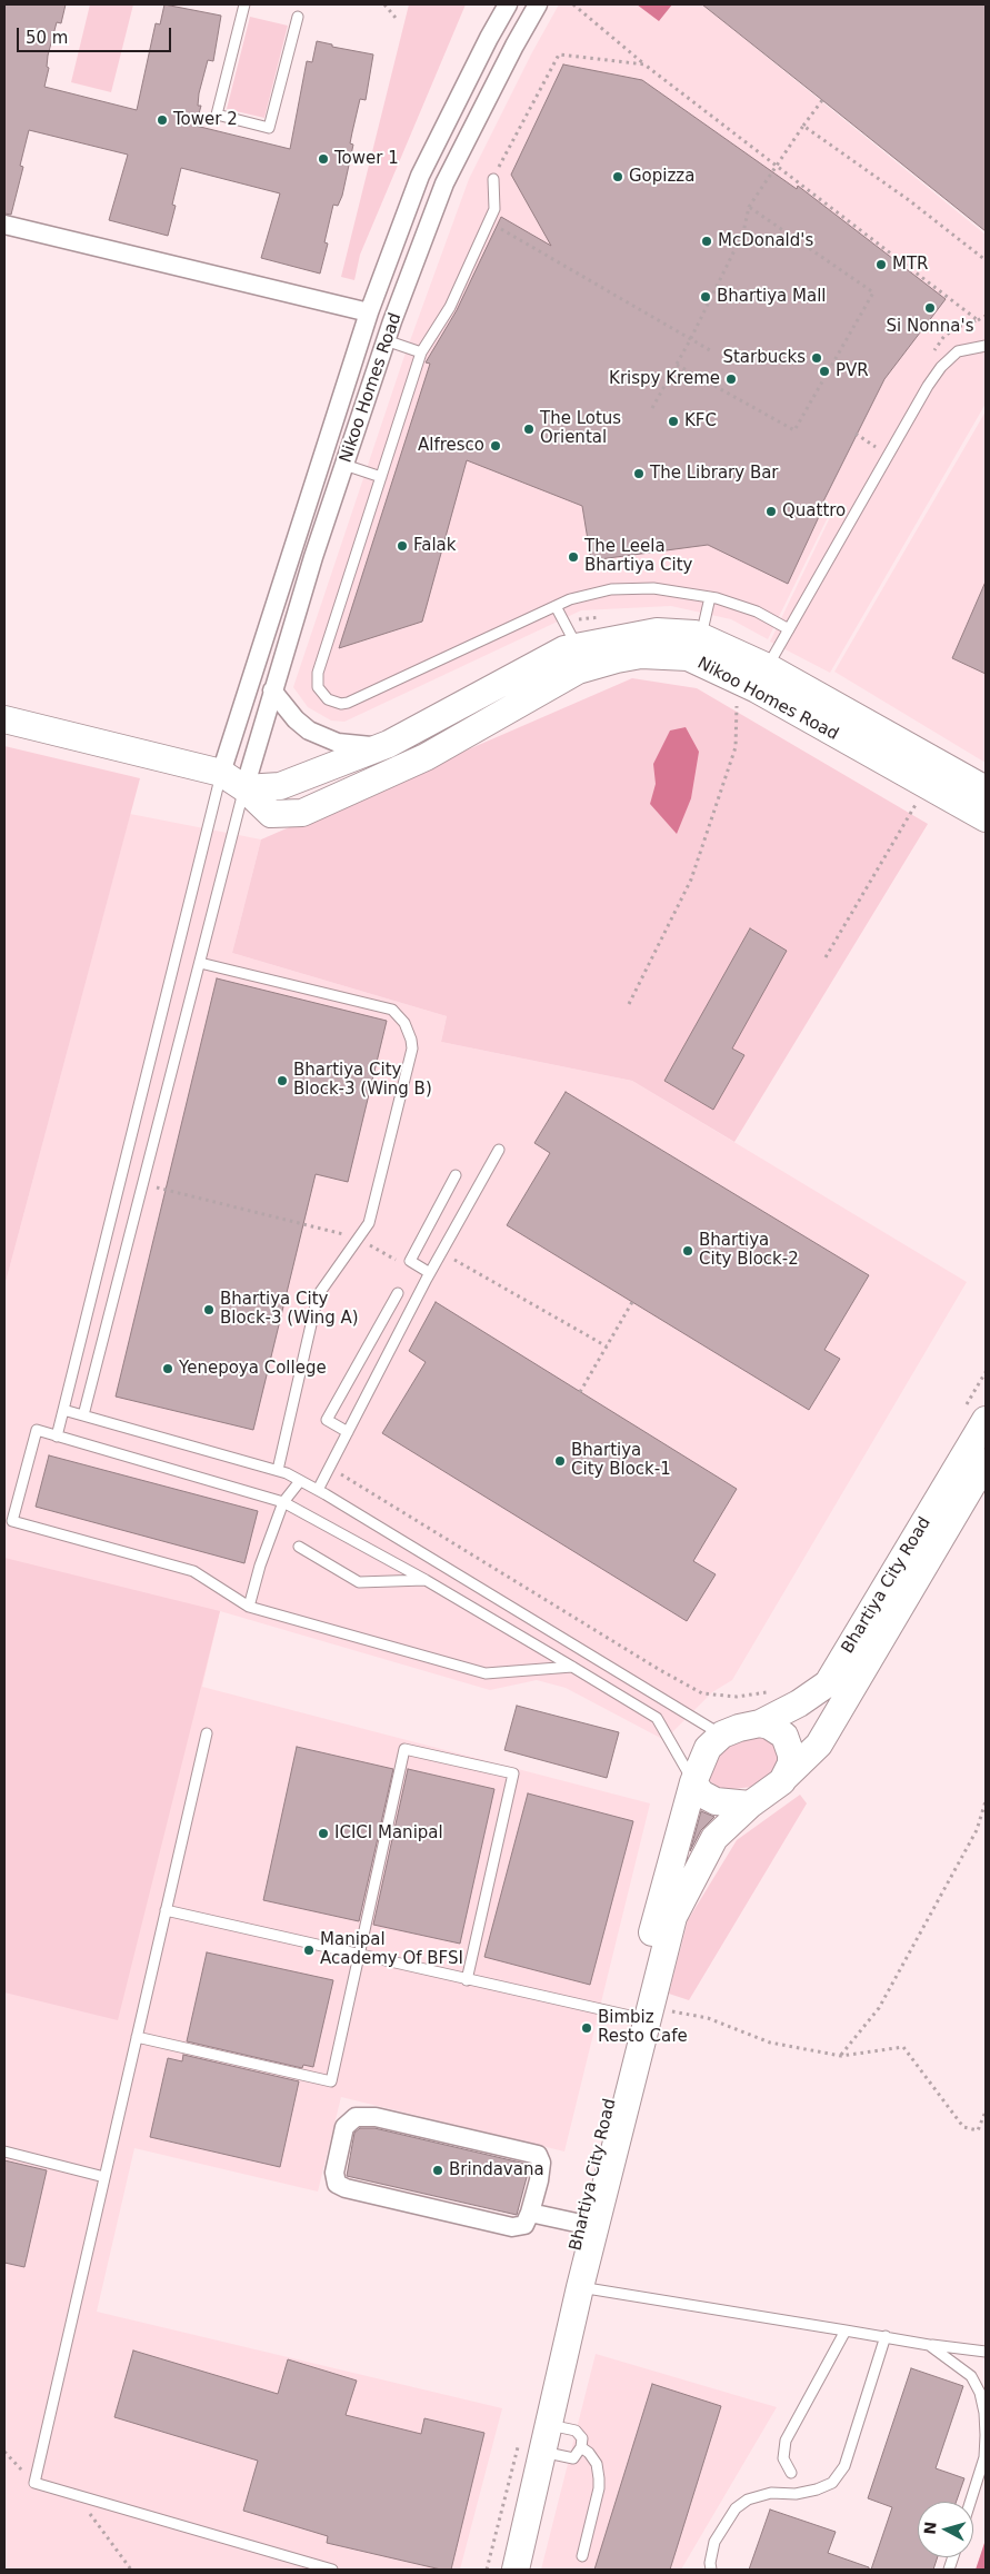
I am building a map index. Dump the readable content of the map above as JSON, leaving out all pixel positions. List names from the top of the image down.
{
  "streets": {
    "street": ["Nikoo Homes Road", "Bhartiya City Road"]
  },
  "places": [
    "Tower 2",
    "Tower 1",
    "Gopizza",
    "McDonald's",
    "MTR",
    "Bhartiya Mall",
    "Si Nonna's",
    "Starbucks",
    "PVR",
    "Krispy Kreme",
    "KFC",
    "The Lotus Oriental",
    "Alfresco",
    "The Library Bar",
    "Quattro",
    "Falak",
    "The Leela Bhartiya City",
    "Bhartiya City Block-3 (Wing B)",
    "Bhartiya City Block-2",
    "Bhartiya City Block-3 (Wing A)",
    "Yenepoya College",
    "Bhartiya City Block-1",
    "ICICI Manipal",
    "Manipal Academy Of BFSI",
    "Bimbiz Resto Cafe",
    "Brindavana"
  ],
  "scale_bar": "50 m",
  "north": "left"
}
